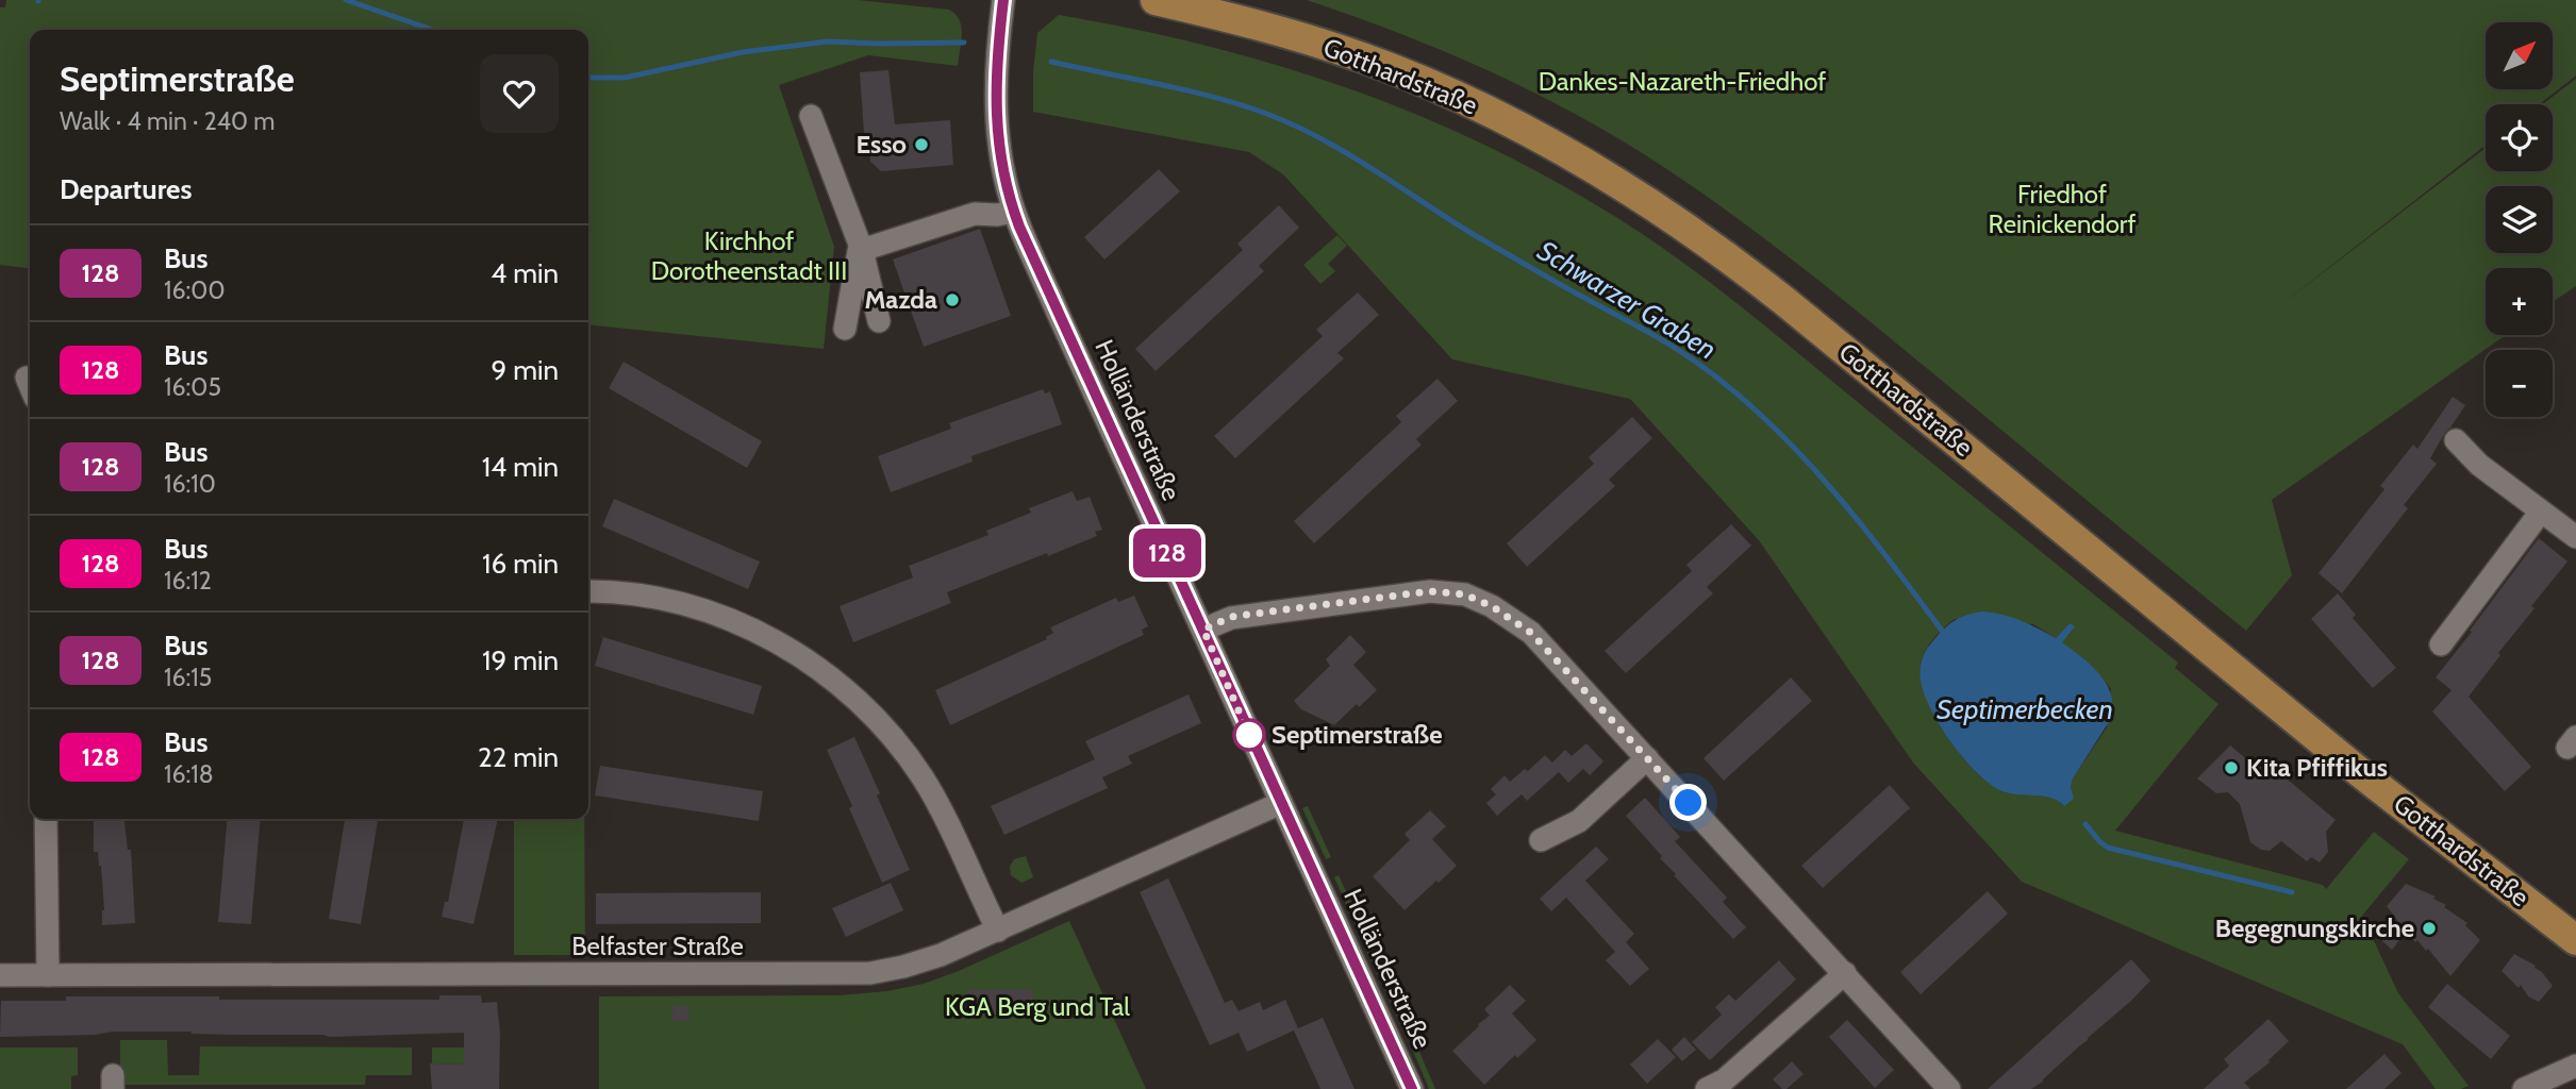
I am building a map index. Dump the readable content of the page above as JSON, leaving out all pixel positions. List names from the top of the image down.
{
  "streets": {
    "main road": ["Gotthardstraße"],
    "street": ["Holländerstraße", "Belfaster Straße"]
  },
  "crossings": [
    ["Holländerstraße", "Belfaster Straße"]
  ],
  "water": ["Schwarzer Graben", "Septimerbecken"],
  "parks": [
    "Dankes-Nazareth-Friedhof",
    "Friedhof Reinickendorf",
    "Kirchhof Dorotheenstadt III",
    "KGA Berg und Tal"
  ],
  "places": [
    "Esso",
    "Mazda",
    "Septimerstraße",
    "Kita Pfiffikus",
    "Begegnungskirche"
  ],
  "lines": ["bus line 128"],
  "north": "top right",
  "page": {
    "on_map": "128",
    "map_buttons": ["+", "−"],
    "heading": [
      ["Septimerstraße", "Walk · 4 min · 240 m"],
      "Departures"
    ],
    "list": [
      {
        "mark": "128",
        "name": "Bus",
        "note": "16:00",
        "value": "4 min"
      },
      {
        "mark": "128",
        "name": "Bus",
        "note": "16:05",
        "value": "9 min"
      },
      {
        "mark": "128",
        "name": "Bus",
        "note": "16:10",
        "value": "14 min"
      },
      {
        "mark": "128",
        "name": "Bus",
        "note": "16:12",
        "value": "16 min"
      },
      {
        "mark": "128",
        "name": "Bus",
        "note": "16:15",
        "value": "19 min"
      },
      {
        "mark": "128",
        "name": "Bus",
        "note": "16:18",
        "value": "22 min"
      }
    ]
  }
}
